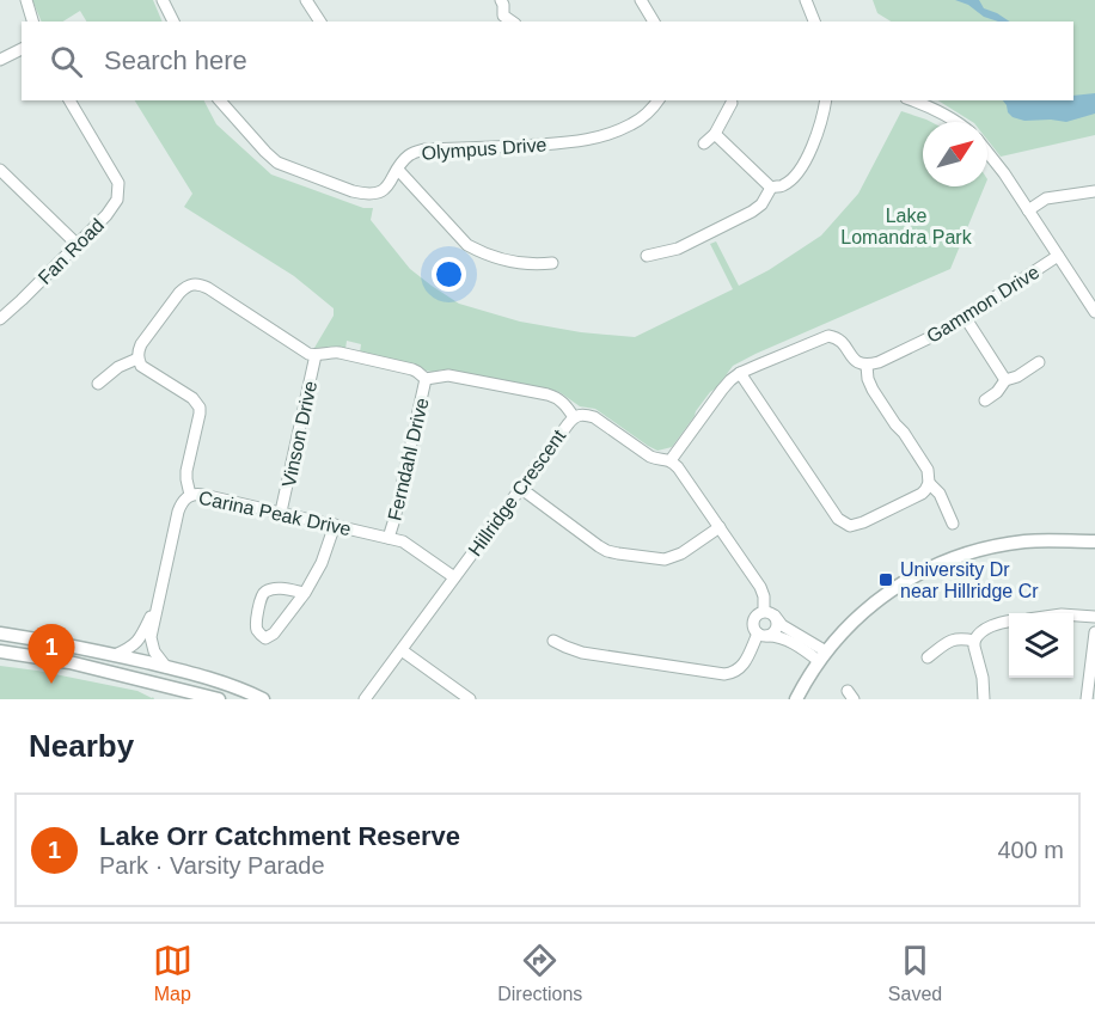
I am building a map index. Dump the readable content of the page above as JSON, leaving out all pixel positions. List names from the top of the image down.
{
  "streets": {
    "street": [
      "Olympus Drive",
      "Fan Road",
      "Gammon Drive",
      "Vinson Drive",
      "Ferndahl Drive",
      "Hillridge Crescent",
      "Carina Peak Drive"
    ]
  },
  "crossings": [
    ["Vinson Drive", "Carina Peak Drive"],
    ["Ferndahl Drive", "Carina Peak Drive"],
    ["Hillridge Crescent", "Carina Peak Drive"]
  ],
  "parks": ["Lake Lomandra Park"],
  "places": {
    "transit": ["University Dr near Hillridge Cr"]
  },
  "north": "top right",
  "page": {
    "search": "Search here",
    "pins": "1",
    "heading": "Nearby",
    "list": [
      {
        "mark": "1",
        "name": "Lake Orr Catchment Reserve",
        "note": "Park · Varsity Parade",
        "value": "400 m"
      }
    ],
    "nav": ["Map", "Directions", "Saved"]
  }
}
